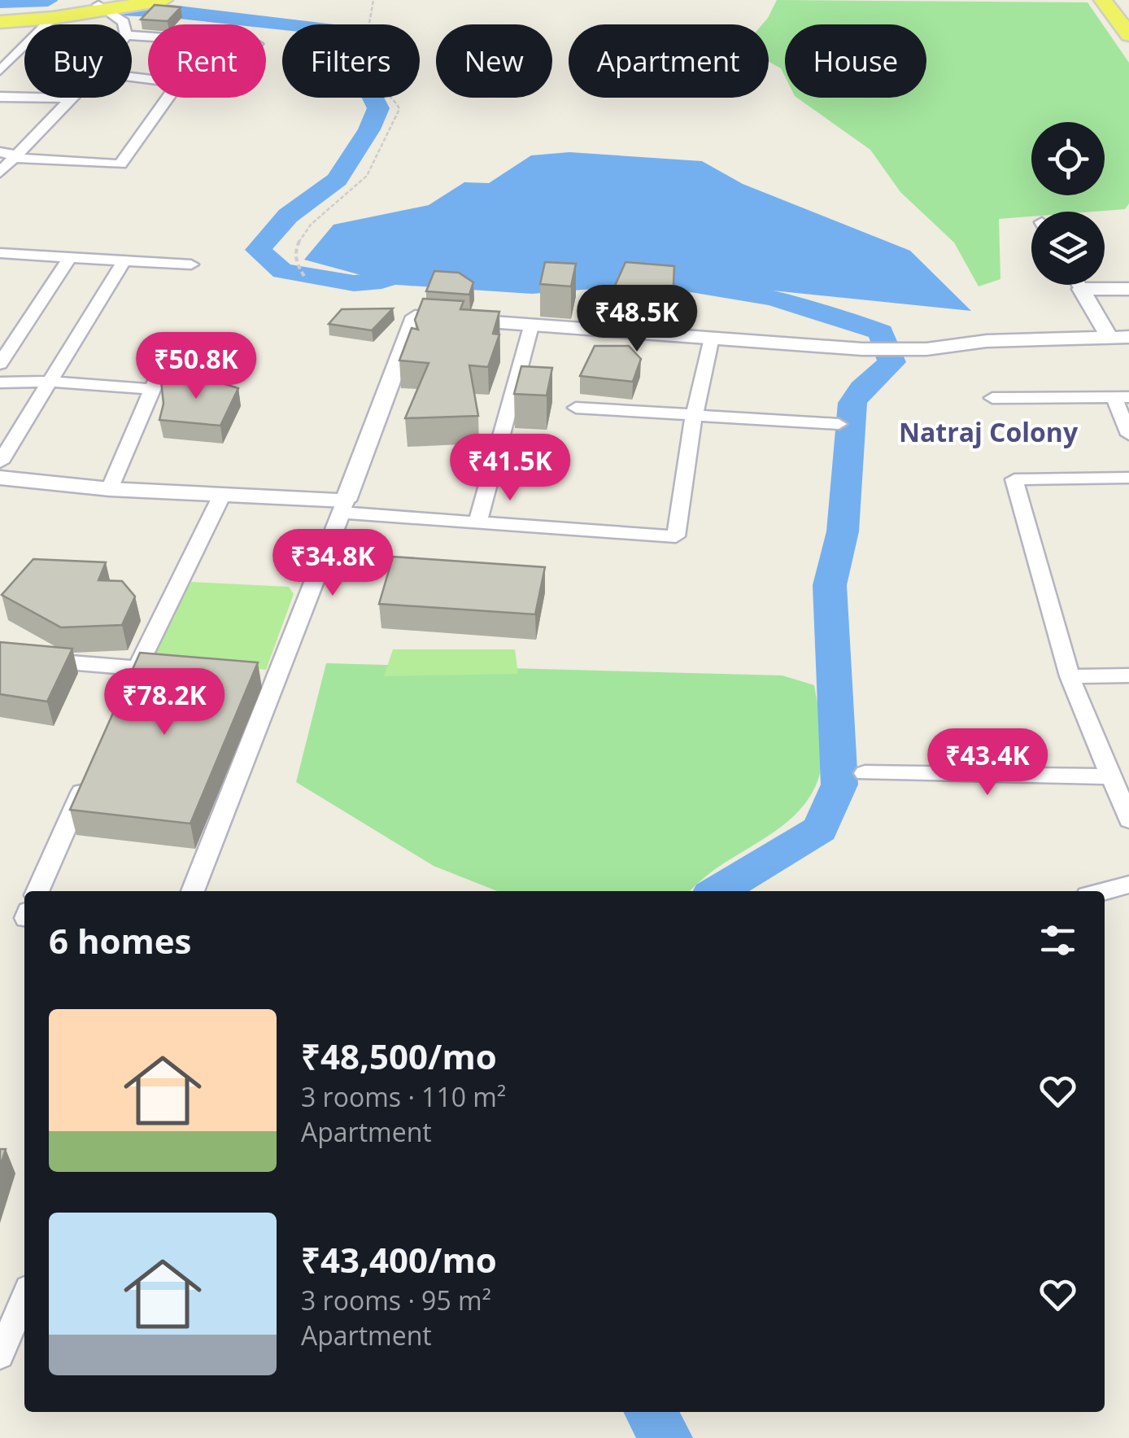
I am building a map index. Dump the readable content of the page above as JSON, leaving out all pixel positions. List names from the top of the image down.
{
  "districts": ["Natraj Colony"],
  "page": {
    "chip": [
      "Buy",
      "Rent",
      "Filters",
      "New",
      "Apartment",
      "House"
    ],
    "price": [
      "₹48.5K",
      "₹50.8K",
      "₹41.5K",
      "₹34.8K",
      "₹78.2K",
      "₹43.4K"
    ],
    "heading": "6 homes",
    "list": [
      {
        "name": "₹48,500/mo",
        "note": "3 rooms · 110 m² · Apartment"
      },
      {
        "name": "₹43,400/mo",
        "note": "3 rooms · 95 m² · Apartment"
      }
    ]
  }
}
